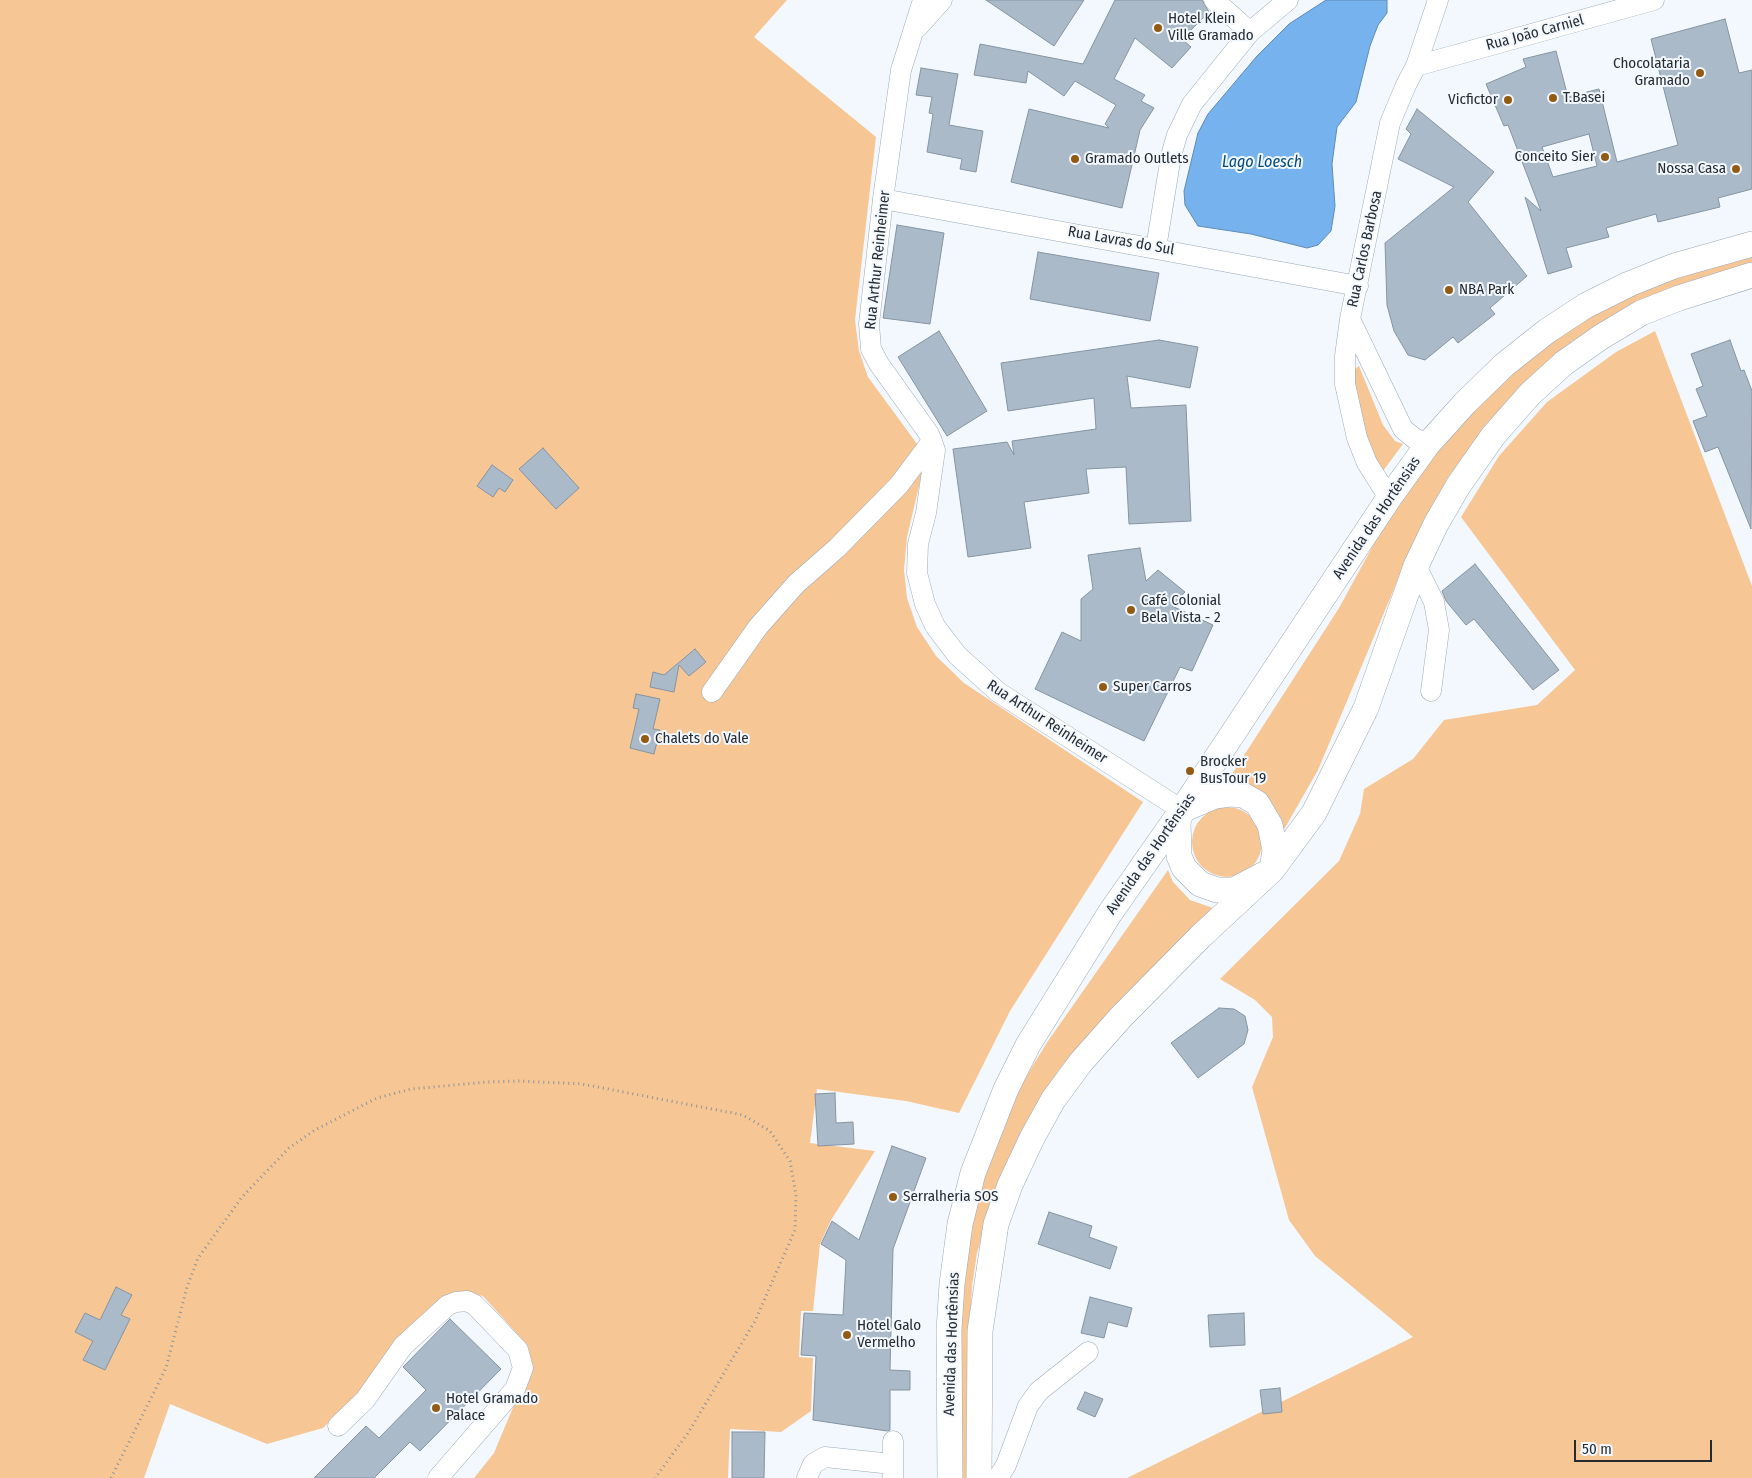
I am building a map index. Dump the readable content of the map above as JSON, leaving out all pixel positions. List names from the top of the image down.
{
  "streets": {
    "main road": ["Avenida das Hortênsias"],
    "street": [
      "Rua João Carniel",
      "Rua Lavras do Sul",
      "Rua Carlos Barbosa",
      "Rua Arthur Reinheimer"
    ]
  },
  "crossings": [
    ["Rua João Carniel", "Rua Carlos Barbosa"],
    ["Rua Lavras do Sul", "Rua Carlos Barbosa"],
    ["Rua Lavras do Sul", "Rua Arthur Reinheimer"],
    ["Rua Carlos Barbosa", "Avenida das Hortênsias"],
    ["Rua Arthur Reinheimer", "Avenida das Hortênsias"]
  ],
  "water": ["Lago Loesch"],
  "places": [
    "Hotel Klein Ville Gramado",
    "Chocolataria Gramado",
    "T.Basei",
    "Vicfictor",
    "Conceito Sier",
    "Gramado Outlets",
    "Nossa Casa",
    "NBA Park",
    "Café Colonial Bela Vista - 2",
    "Super Carros",
    "Chalets do Vale",
    "Brocker BusTour 19",
    "Serralheria SOS",
    "Hotel Galo Vermelho",
    "Hotel Gramado Palace"
  ],
  "scale_bar": "50 m"
}
